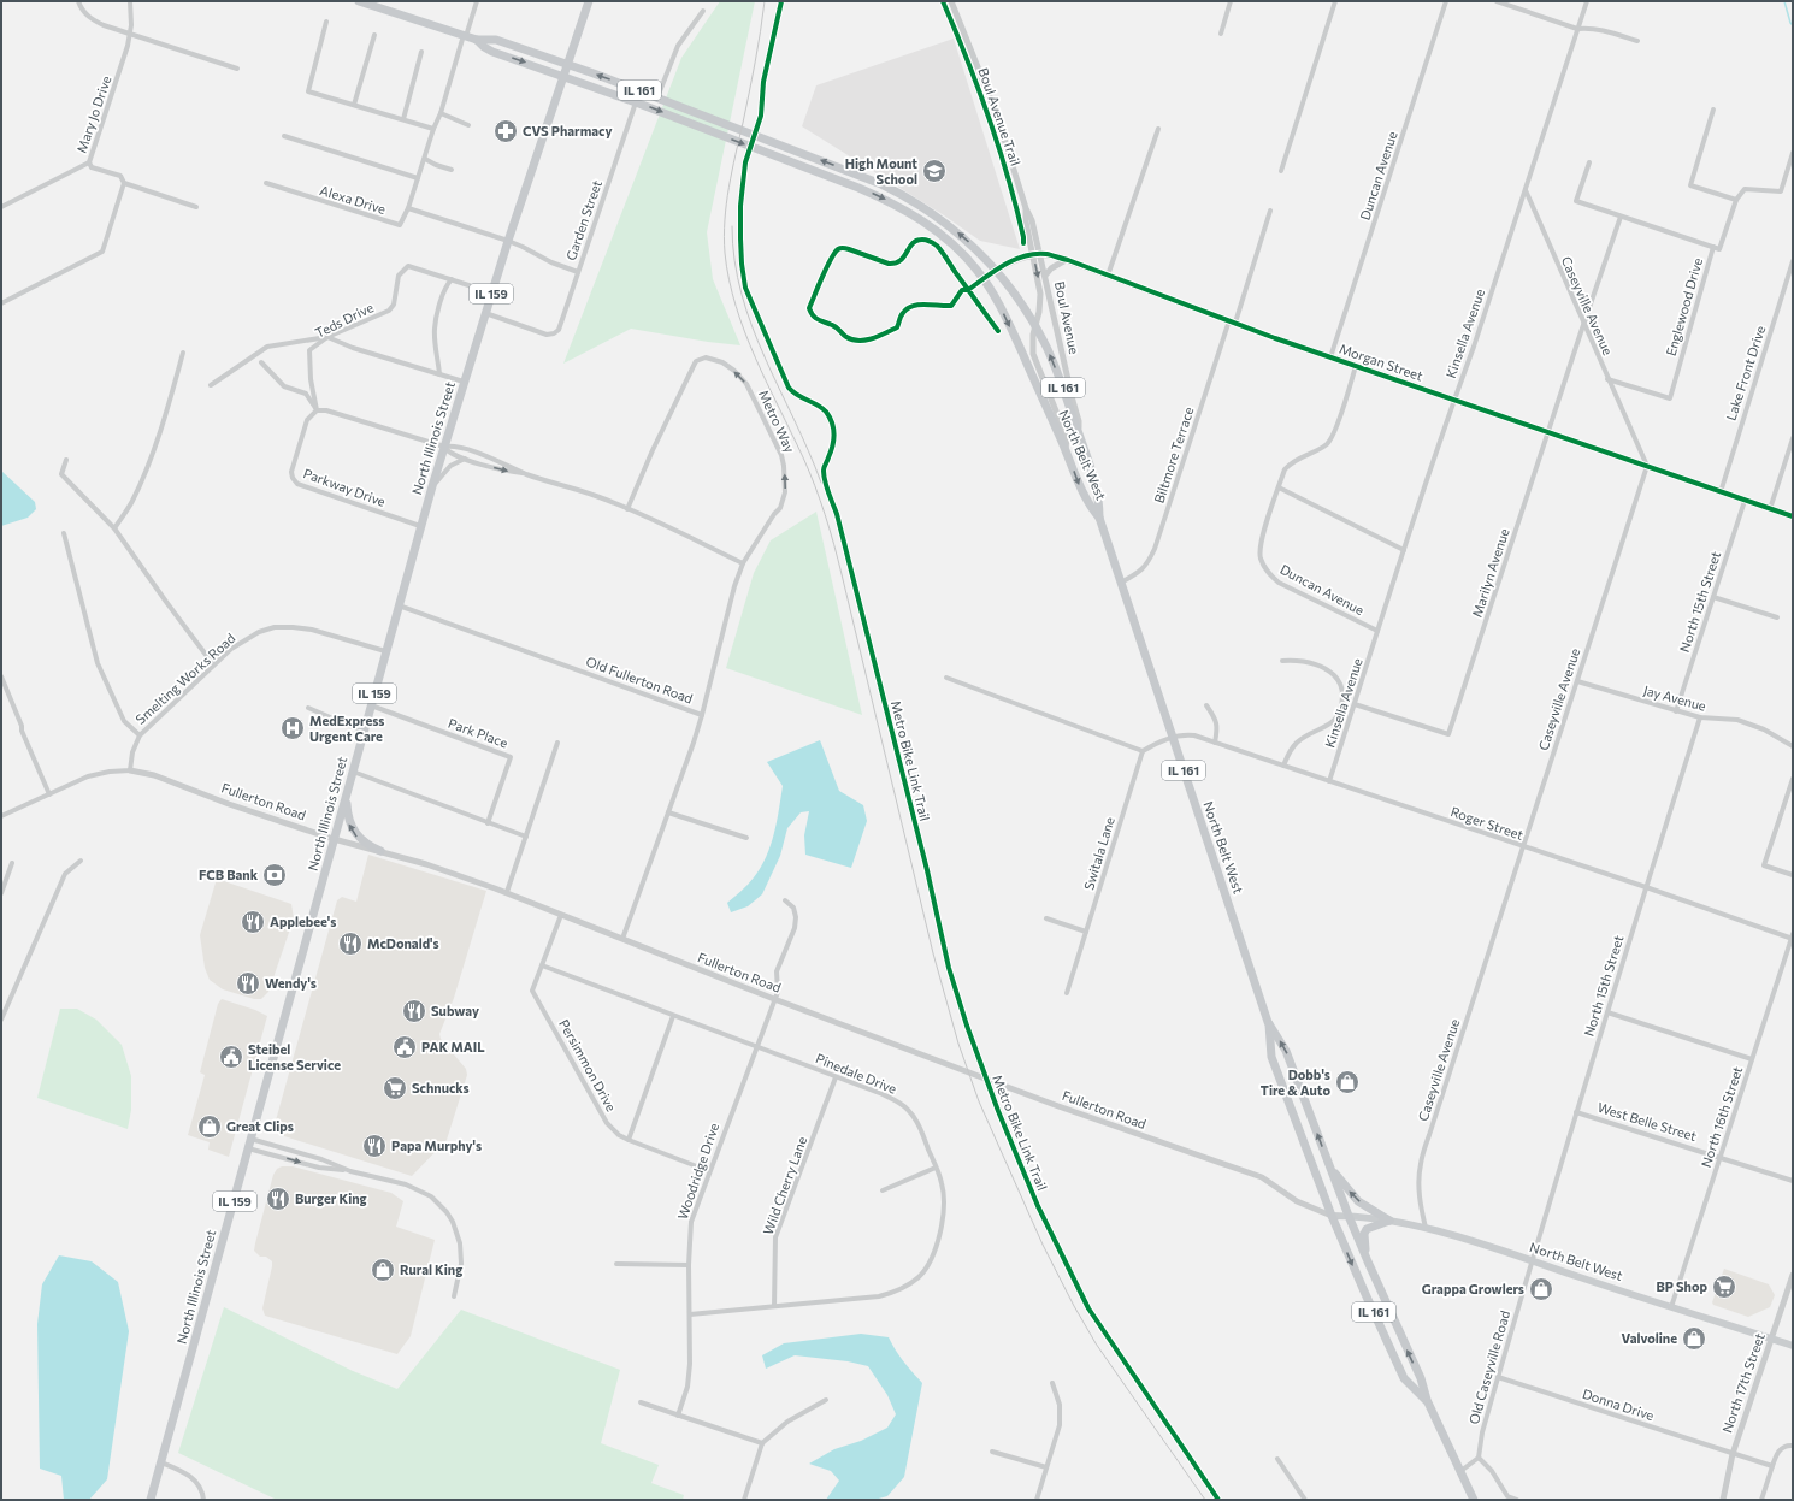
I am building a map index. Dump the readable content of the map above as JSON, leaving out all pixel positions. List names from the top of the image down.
{
  "streets": {
    "main road": [
      "IL 161",
      "IL 159",
      "North Illinois Street",
      "North Belt West"
    ],
    "street": [
      "Mary Jo Drive",
      "Duncan Avenue",
      "Alexa Drive",
      "Garden Street",
      "Caseyville Avenue",
      "Englewood Drive",
      "Boul Avenue",
      "Teds Drive",
      "Kinsella Avenue",
      "Morgan Street",
      "Lake Front Drive",
      "Metro Way",
      "Biltmore Terrace",
      "Parkway Drive",
      "Marilyn Avenue",
      "North 15th Street",
      "Smelting Works Road",
      "Old Fullerton Road",
      "Jay Avenue",
      "Park Place",
      "Fullerton Road",
      "Roger Street",
      "Switala Lane",
      "Persimmon Drive",
      "Pinedale Drive",
      "North 16th Street",
      "West Belle Street",
      "Woodridge Drive",
      "Wild Cherry Lane",
      "Old Caseyville Road",
      "North 17th Street",
      "Donna Drive"
    ],
    "cycle path": ["Boul Avenue Trail", "Metro Bike Link Trail"]
  },
  "crossings": [
    ["IL 161", "North Illinois Street"],
    ["IL 161", "North Belt West"],
    ["IL 161", "Fullerton Road"],
    ["Duncan Avenue", "Kinsella Avenue"],
    ["Duncan Avenue", "Morgan Street"],
    ["Garden Street", "North Illinois Street"],
    ["Garden Street", "North Belt West"],
    ["Caseyville Avenue", "Englewood Drive"],
    ["Caseyville Avenue", "Kinsella Avenue"],
    ["Caseyville Avenue", "Morgan Street"],
    ["Caseyville Avenue", "North Belt West"],
    ["Caseyville Avenue", "Marilyn Avenue"],
    ["Caseyville Avenue", "Jay Avenue"],
    ["Caseyville Avenue", "Roger Street"],
    ["Boul Avenue", "Morgan Street"],
    ["Boul Avenue", "North Belt West"],
    ["Teds Drive", "North Illinois Street"],
    ["Teds Drive", "Parkway Drive"],
    ["Kinsella Avenue", "Morgan Street"],
    ["Kinsella Avenue", "Marilyn Avenue"],
    ["Kinsella Avenue", "Roger Street"],
    ["Morgan Street", "Lake Front Drive"],
    ["Morgan Street", "Biltmore Terrace"],
    ["Morgan Street", "Marilyn Avenue"],
    ["Morgan Street", "North 15th Street"],
    ["Metro Way", "Old Fullerton Road"],
    ["North Illinois Street", "North Belt West"],
    ["North Illinois Street", "Parkway Drive"],
    ["North Illinois Street", "Smelting Works Road"],
    ["North Illinois Street", "Old Fullerton Road"],
    ["North Illinois Street", "Park Place"],
    ["North Illinois Street", "Fullerton Road"],
    ["North Belt West", "Biltmore Terrace"],
    ["North Belt West", "North 15th Street"],
    ["North Belt West", "Fullerton Road"],
    ["North Belt West", "Roger Street"],
    ["North Belt West", "North 16th Street"],
    ["North Belt West", "Old Caseyville Road"],
    ["North Belt West", "North 17th Street"],
    ["North 15th Street", "Jay Avenue"],
    ["North 15th Street", "Roger Street"],
    ["North 15th Street", "West Belle Street"],
    ["North 15th Street", "Old Caseyville Road"],
    ["Smelting Works Road", "Fullerton Road"],
    ["Old Fullerton Road", "Fullerton Road"],
    ["Fullerton Road", "Persimmon Drive"],
    ["Fullerton Road", "Woodridge Drive"],
    ["Roger Street", "North 16th Street"],
    ["Persimmon Drive", "Pinedale Drive"],
    ["Persimmon Drive", "Woodridge Drive"],
    ["Pinedale Drive", "Woodridge Drive"],
    ["Pinedale Drive", "Wild Cherry Lane"],
    ["North 16th Street", "West Belle Street"],
    ["Old Caseyville Road", "Donna Drive"],
    ["North 17th Street", "Donna Drive"]
  ],
  "places": {
    "pharmacy": ["CVS Pharmacy"],
    "school or university": ["High Mount School"],
    "hospital": ["MedExpress Urgent Care"],
    "bank": ["FCB Bank"],
    "restaurant": [
      "Applebee's",
      "McDonald's",
      "Wendy's",
      "Subway",
      "Papa Murphy's",
      "Burger King"
    ],
    "public building": ["PAK MAIL", "Steibel License Service"],
    "shop": [
      "Dobb's Tire & Auto",
      "Great Clips",
      "Rural King",
      "Grappa Growlers",
      "Valvoline"
    ],
    "supermarket": ["Schnucks", "BP Shop"]
  }
}
